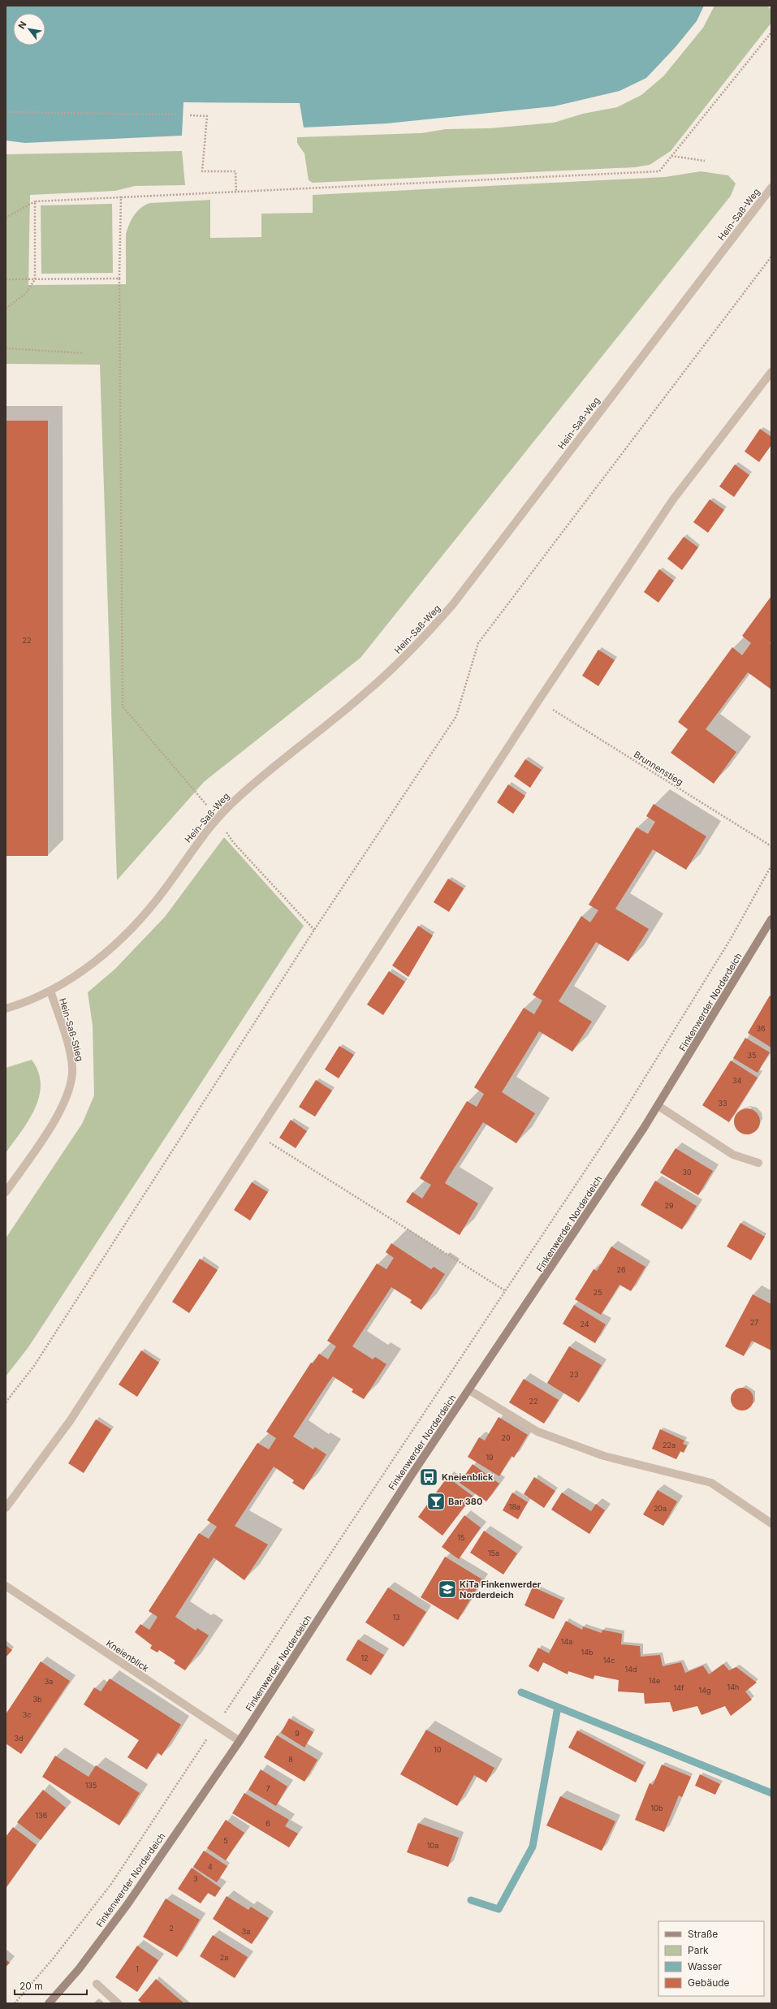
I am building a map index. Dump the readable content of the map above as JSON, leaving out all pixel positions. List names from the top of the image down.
{
  "streets": {
    "street": [
      "Hein-Saß-Weg",
      "Finkenwerder Norderdeich",
      "Hein-Saß-Stieg",
      "Kneienblick"
    ],
    "path": ["Brunnenstieg"]
  },
  "crossings": [
    ["Hein-Saß-Weg", "Hein-Saß-Stieg"],
    ["Finkenwerder Norderdeich", "Kneienblick"]
  ],
  "places": {
    "bus stop": ["Kneienblick"],
    "bar": ["Bar 380"],
    "school or university": ["KiTa Finkenwerder Norderdeich"]
  },
  "house_numbers": [
    "22",
    "36",
    "35",
    "34",
    "33",
    "30",
    "29",
    "26",
    "25",
    "27",
    "24",
    "23",
    "22",
    "20",
    "22a",
    "19",
    "18a",
    "20a",
    "15",
    "15a",
    "13",
    "14a",
    "14b",
    "12",
    "14c",
    "14d",
    "14e",
    "3a",
    "14h",
    "14f",
    "14g",
    "3b",
    "3c",
    "9",
    "3d",
    "10",
    "8",
    "135",
    "7",
    "10b",
    "136",
    "6",
    "5",
    "10a",
    "4",
    "3",
    "2",
    "3a",
    "2a",
    "1"
  ],
  "legend": [
    "Straße",
    "Park",
    "Wasser",
    "Gebäude"
  ],
  "scale_bar": "20 m",
  "north": "top left"
}
